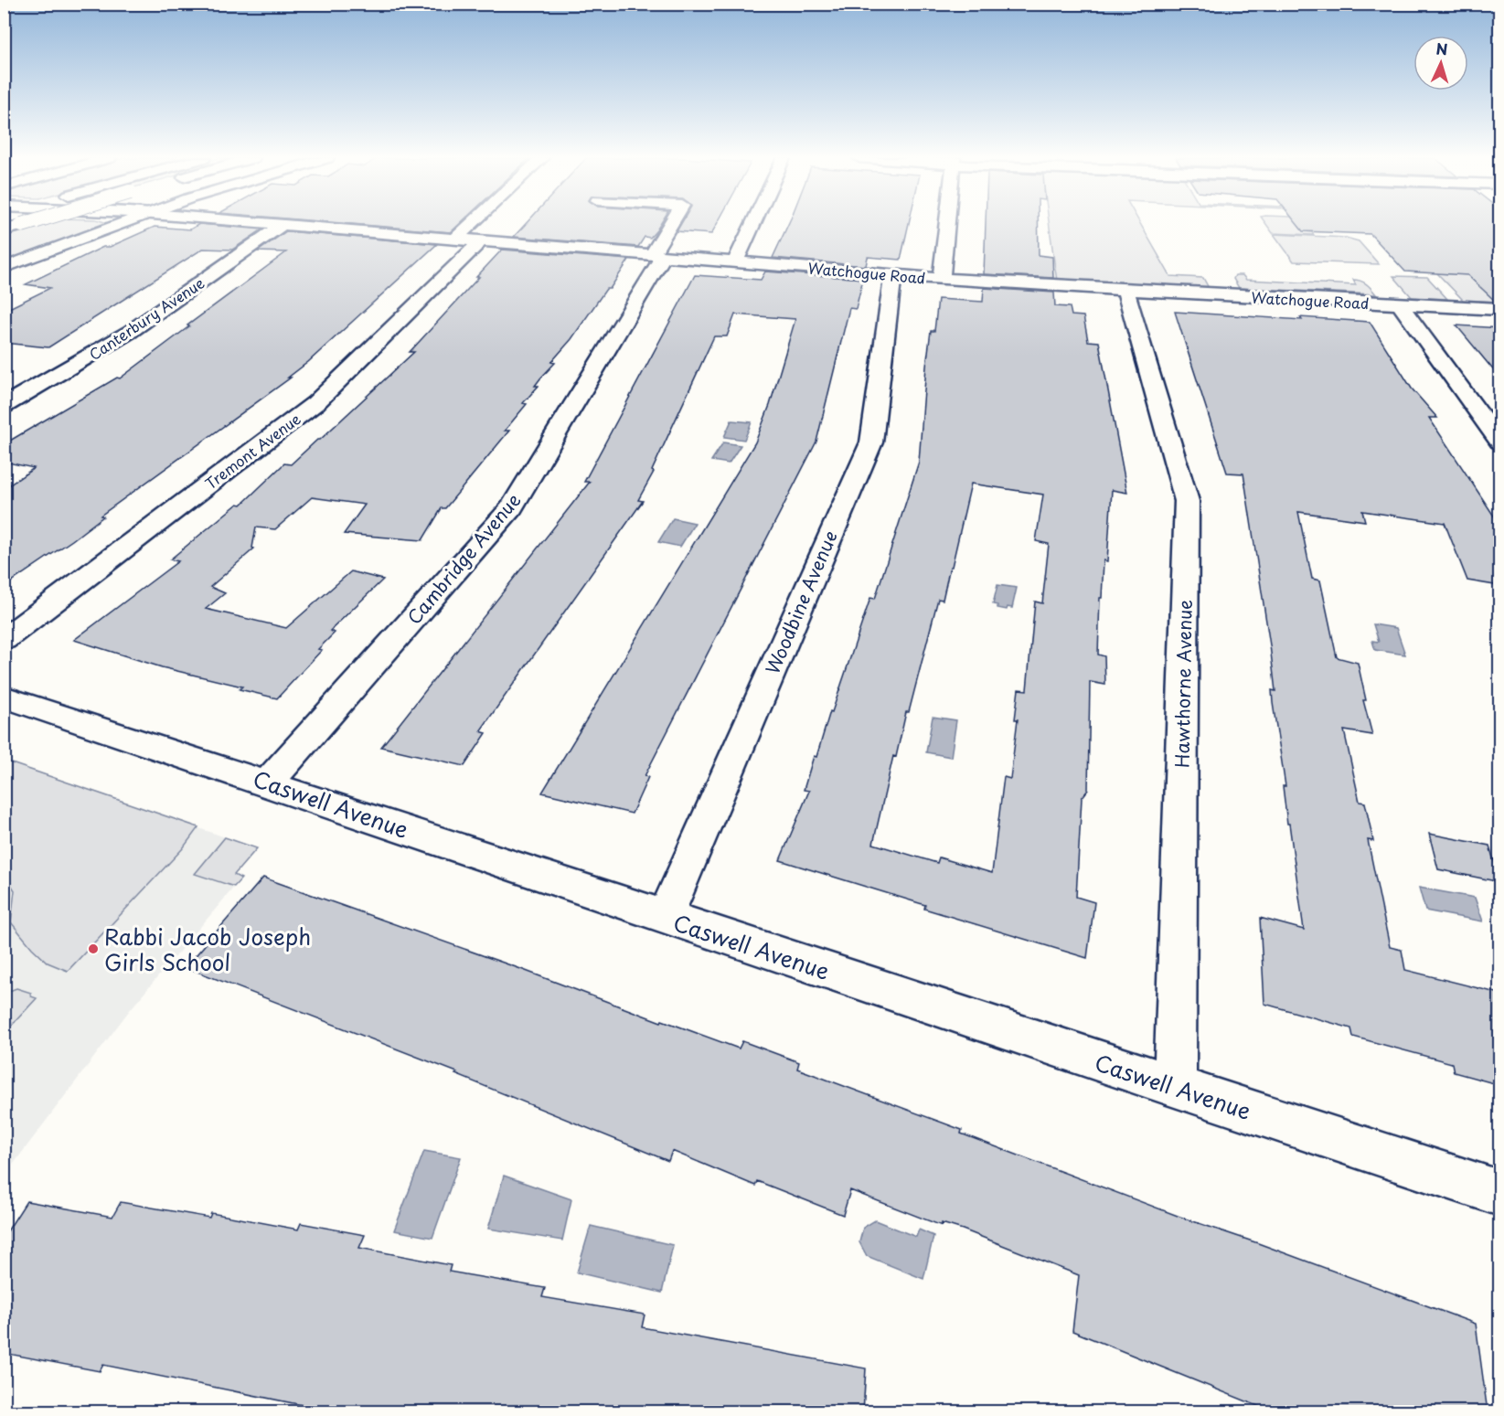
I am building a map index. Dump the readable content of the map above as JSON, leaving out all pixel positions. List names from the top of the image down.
{
  "streets": {
    "main road": [
      "Watchogue Road",
      "Canterbury Avenue",
      "Tremont Avenue",
      "Cambridge Avenue",
      "Woodbine Avenue",
      "Hawthorne Avenue",
      "Caswell Avenue"
    ]
  },
  "crossings": [
    ["Watchogue Road", "Tremont Avenue"],
    ["Watchogue Road", "Cambridge Avenue"],
    ["Watchogue Road", "Woodbine Avenue"],
    ["Watchogue Road", "Hawthorne Avenue"],
    ["Cambridge Avenue", "Caswell Avenue"],
    ["Woodbine Avenue", "Caswell Avenue"],
    ["Hawthorne Avenue", "Caswell Avenue"]
  ],
  "places": ["Rabbi Jacob Joseph Girls School"],
  "north": "top"
}
